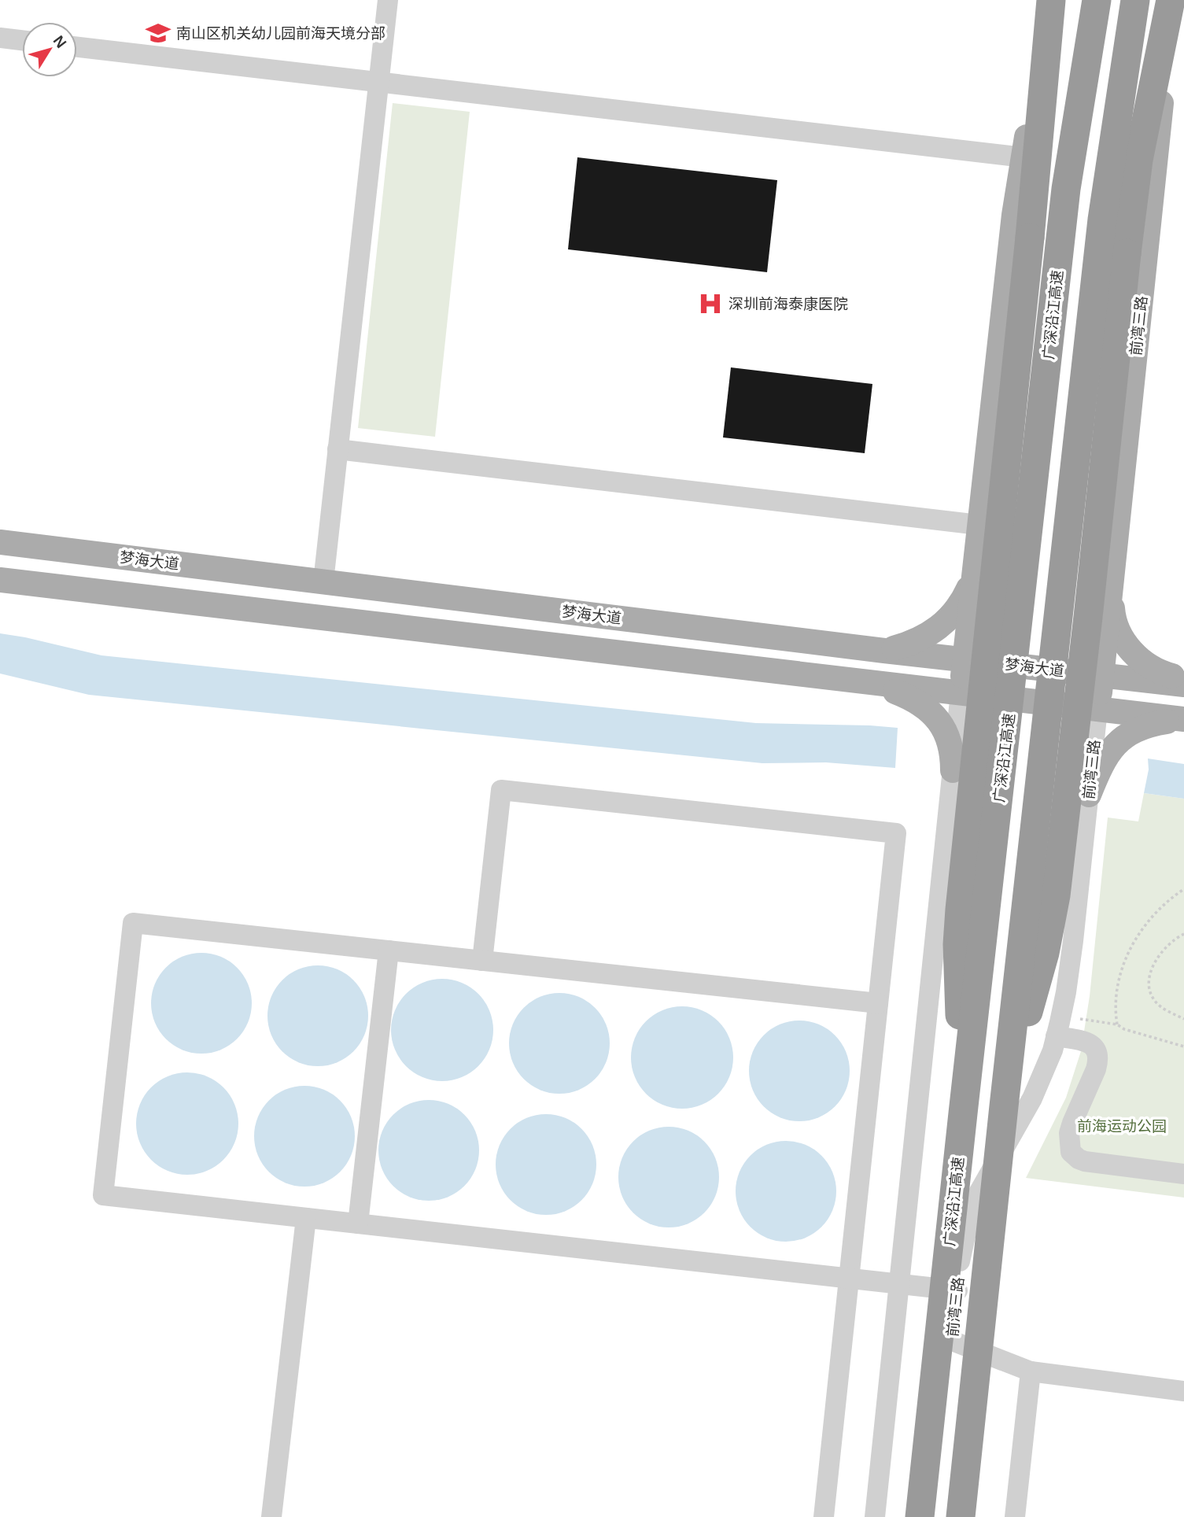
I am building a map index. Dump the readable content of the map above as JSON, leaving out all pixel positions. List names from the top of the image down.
{
  "streets": {
    "highway": ["广深沿江高速"],
    "main road": ["前湾三路", "梦海大道"]
  },
  "crossings": [
    ["前湾三路", "梦海大道"]
  ],
  "parks": ["前海运动公园"],
  "places": {
    "school or university": ["南山区机关幼儿园前海天境分部"],
    "hospital": ["深圳前海泰康医院"]
  },
  "north": "top right"
}
